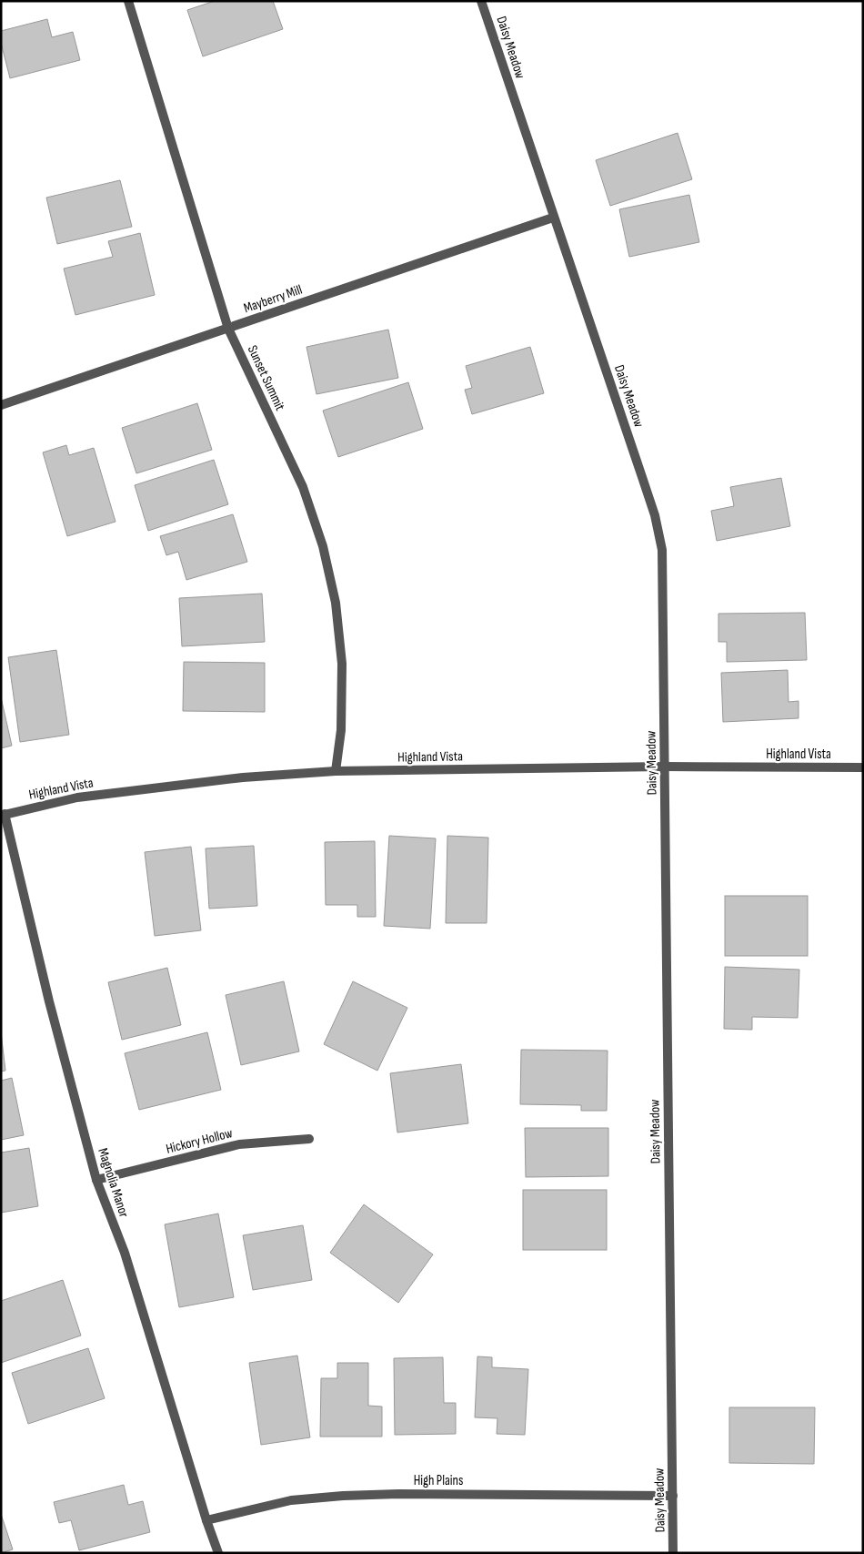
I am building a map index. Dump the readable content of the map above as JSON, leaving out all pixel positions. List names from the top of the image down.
{
  "streets": {
    "street": [
      "Daisy Meadow",
      "Mayberry Mill",
      "Sunset Summit",
      "Highland Vista",
      "Hickory Hollow",
      "Magnolia Manor",
      "High Plains"
    ]
  },
  "crossings": [
    ["Daisy Meadow", "Mayberry Mill"],
    ["Daisy Meadow", "Highland Vista"],
    ["Daisy Meadow", "High Plains"],
    ["Mayberry Mill", "Sunset Summit"],
    ["Sunset Summit", "Highland Vista"],
    ["Highland Vista", "Magnolia Manor"],
    ["Hickory Hollow", "Magnolia Manor"],
    ["Magnolia Manor", "High Plains"]
  ]
}
